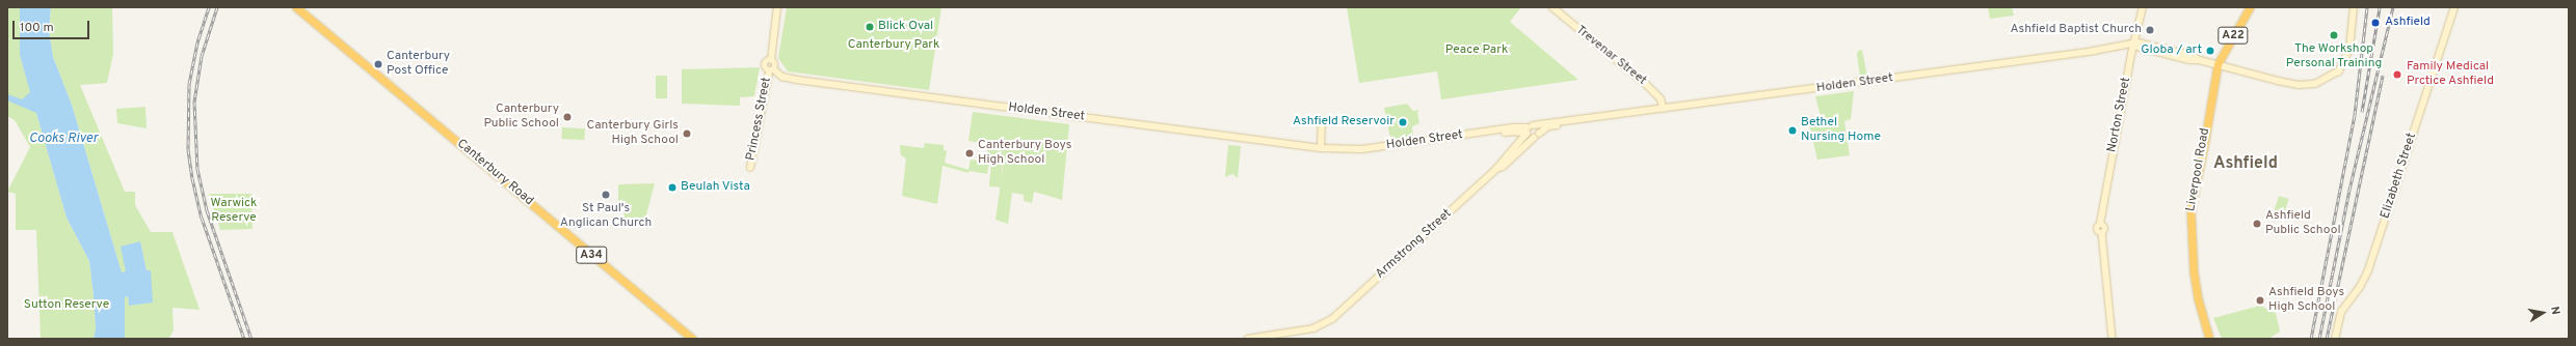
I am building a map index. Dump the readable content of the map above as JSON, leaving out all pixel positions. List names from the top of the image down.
{
  "streets": {
    "highway": [
      "A22",
      "Liverpool Road",
      "Canterbury Road",
      "A34"
    ],
    "street": [
      "Trevenar Street",
      "Holden Street",
      "Norton Street",
      "Princess Street",
      "Elizabeth Street",
      "Armstrong Street"
    ]
  },
  "crossings": [
    ["Trevenar Street", "Holden Street"],
    ["Holden Street", "Norton Street"],
    ["Holden Street", "Princess Street"],
    ["Holden Street", "Liverpool Road"],
    ["Holden Street", "Armstrong Street"]
  ],
  "districts": ["Ashfield"],
  "water": ["Cooks River"],
  "parks": [
    "Canterbury Park",
    "Peace Park",
    "Warwick Reserve",
    "Sutton Reserve"
  ],
  "places": [
    "Ashfield",
    "Blick Oval",
    "Ashfield Baptist Church",
    "The Workshop Personal Training",
    "Globa / art",
    "Canterbury Post Office",
    "Family Medical Prctice Ashfield",
    "Canterbury Public School",
    "Ashfield Reservoir",
    "Bethel Nursing Home",
    "Canterbury Girls High School",
    "Canterbury Boys High School",
    "Beulah Vista",
    "St Paul's Anglican Church",
    "Ashfield Public School",
    "Ashfield Boys High School"
  ],
  "scale_bar": "100 m",
  "north": "right"
}
